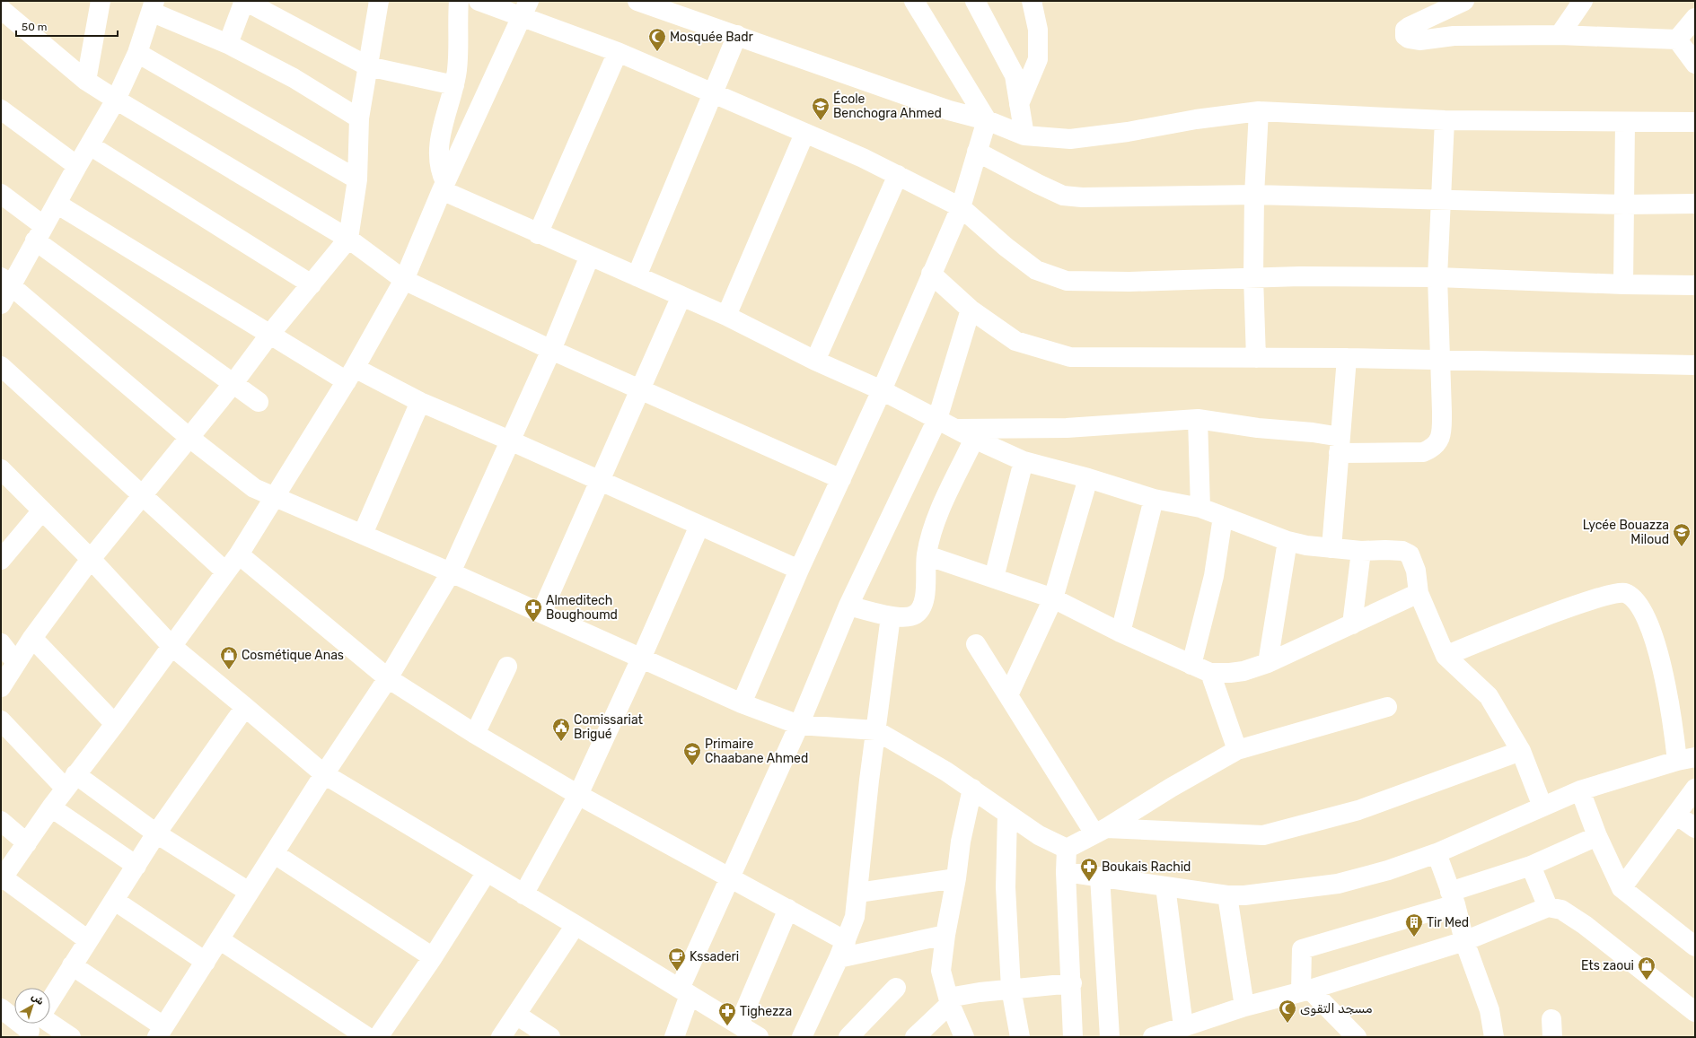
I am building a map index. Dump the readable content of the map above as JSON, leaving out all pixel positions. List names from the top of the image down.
{
  "places": {
    "mosque": ["Mosquée Badr", "مسجد التقوى"],
    "school or university": ["École Benchogra Ahmed", "Lycée Bouazza Miloud", "Primaire Chaabane Ahmed"],
    "pharmacy": ["Almeditech Boughoumd", "Boukais Rachid", "Tighezza"],
    "shop": ["Cosmétique Anas", "Ets zaoui"],
    "public building": ["Comissariat Brigué"],
    "building": ["Tir Med"],
    "cafe": ["Kssaderi"]
  },
  "scale_bar": "50 m",
  "north": "top right"
}
